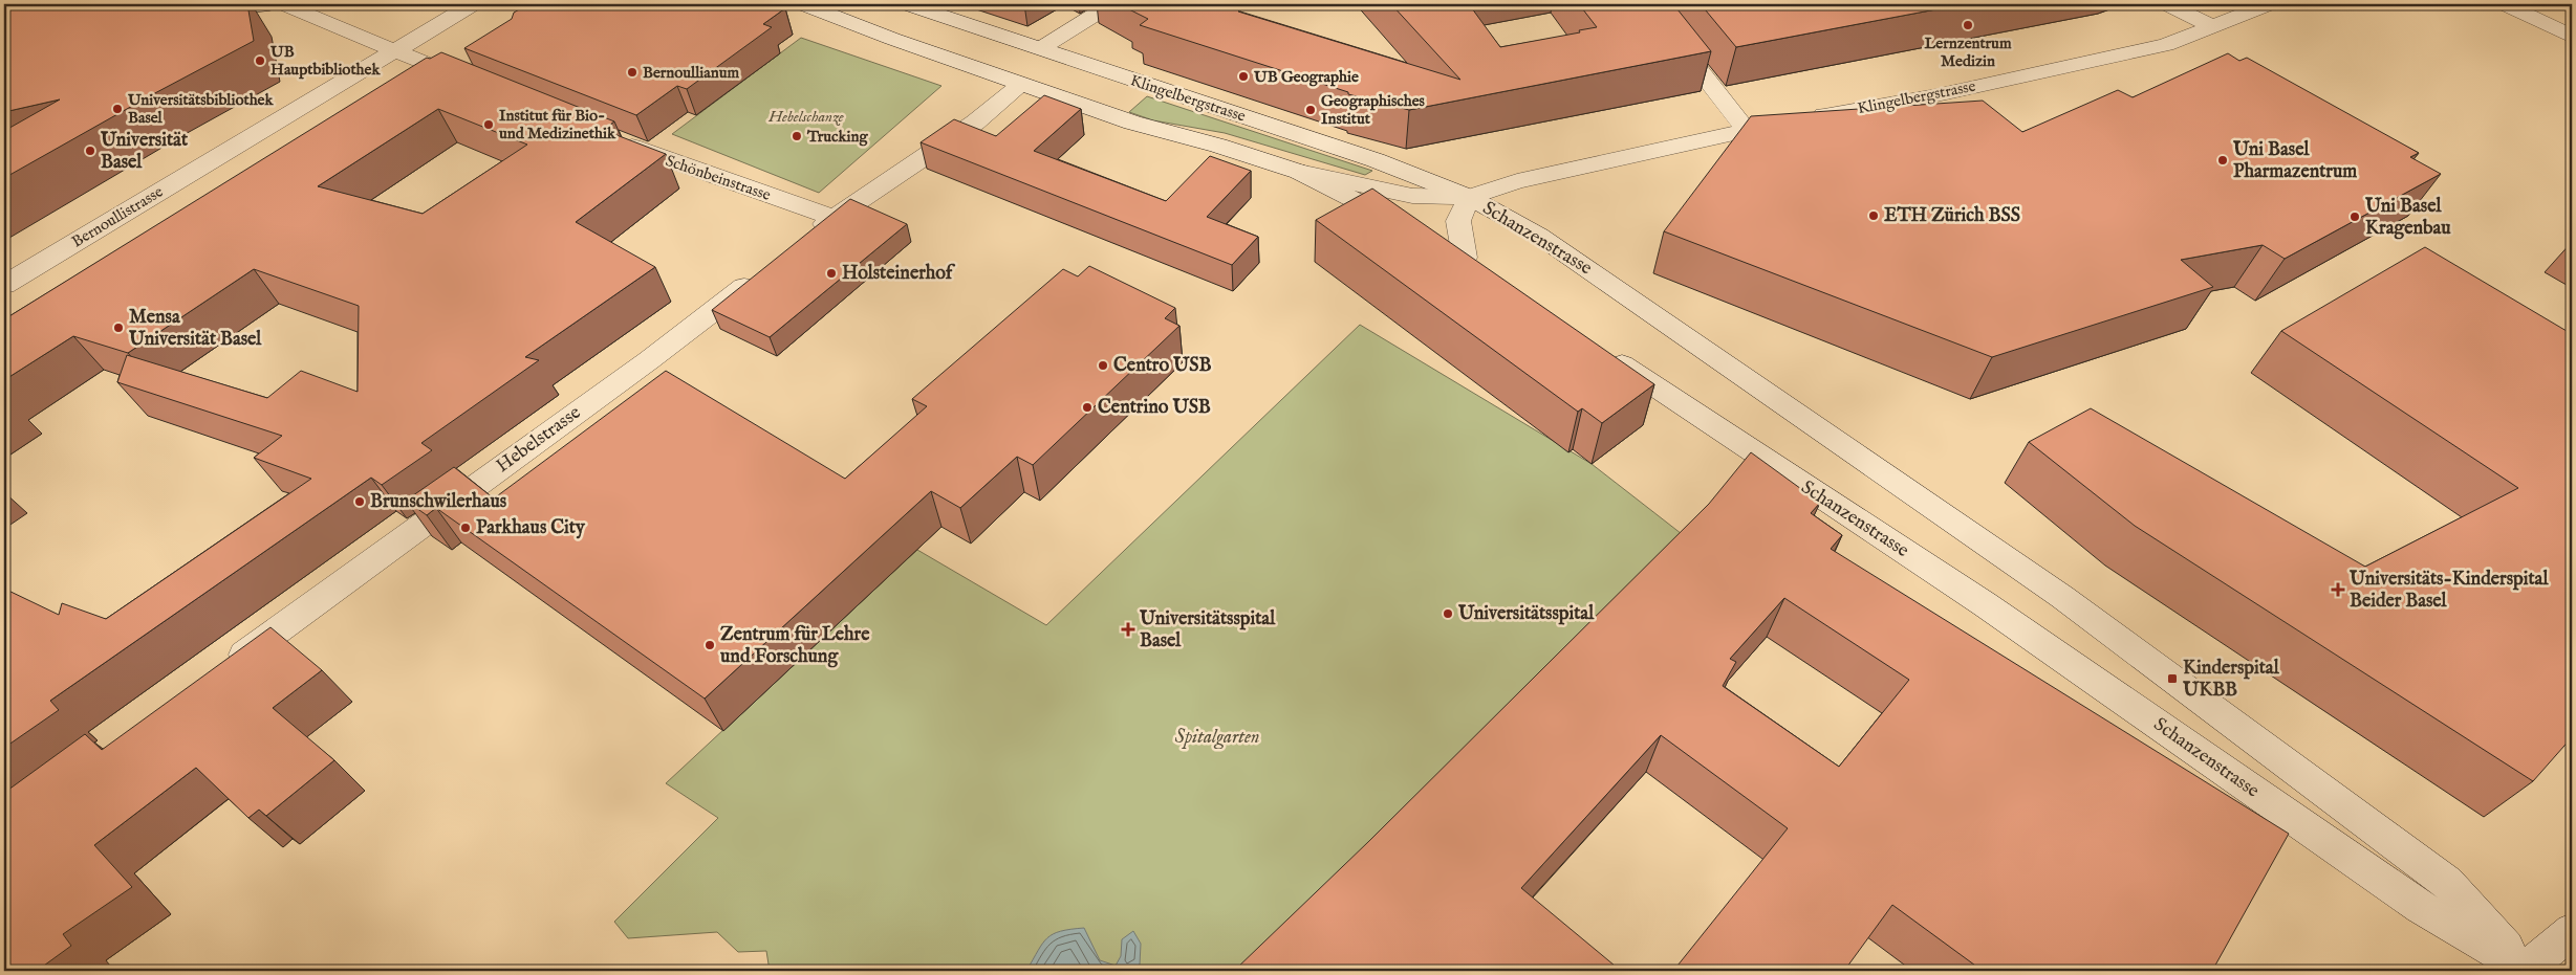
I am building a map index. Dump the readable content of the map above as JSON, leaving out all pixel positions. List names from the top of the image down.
{
  "streets": {
    "street": [
      "Klingelbergstrasse",
      "Schönbeinstrasse",
      "Bernoullistrasse",
      "Schanzenstrasse",
      "Hebelstrasse"
    ]
  },
  "crossings": [
    ["Klingelbergstrasse", "Schanzenstrasse"]
  ],
  "parks": ["Hebelschanze", "Spitalgarten"],
  "places": {
    "other": [
      "Lernzentrum Medizin",
      "UB Hauptbibliothek",
      "Bernoullianum",
      "UB Geographie",
      "Universitätsbibliothek Basel",
      "Geographisches Institut",
      "Institut für Bio- und Medizinethik",
      "Trucking",
      "Universität Basel",
      "Uni Basel Pharmazentrum",
      "ETH Zürich BSS",
      "Uni Basel Kragenbau",
      "Holsteinerhof",
      "Mensa Universität Basel",
      "Centro USB",
      "Centrino USB",
      "Brunschwilerhaus",
      "Parkhaus City",
      "Universitätsspital",
      "Zentrum für Lehre und Forschung"
    ],
    "health": ["Universitäts-Kinderspital Beider Basel", "Universitätsspital Basel"],
    "transit": ["Kinderspital UKBB"]
  }
}
